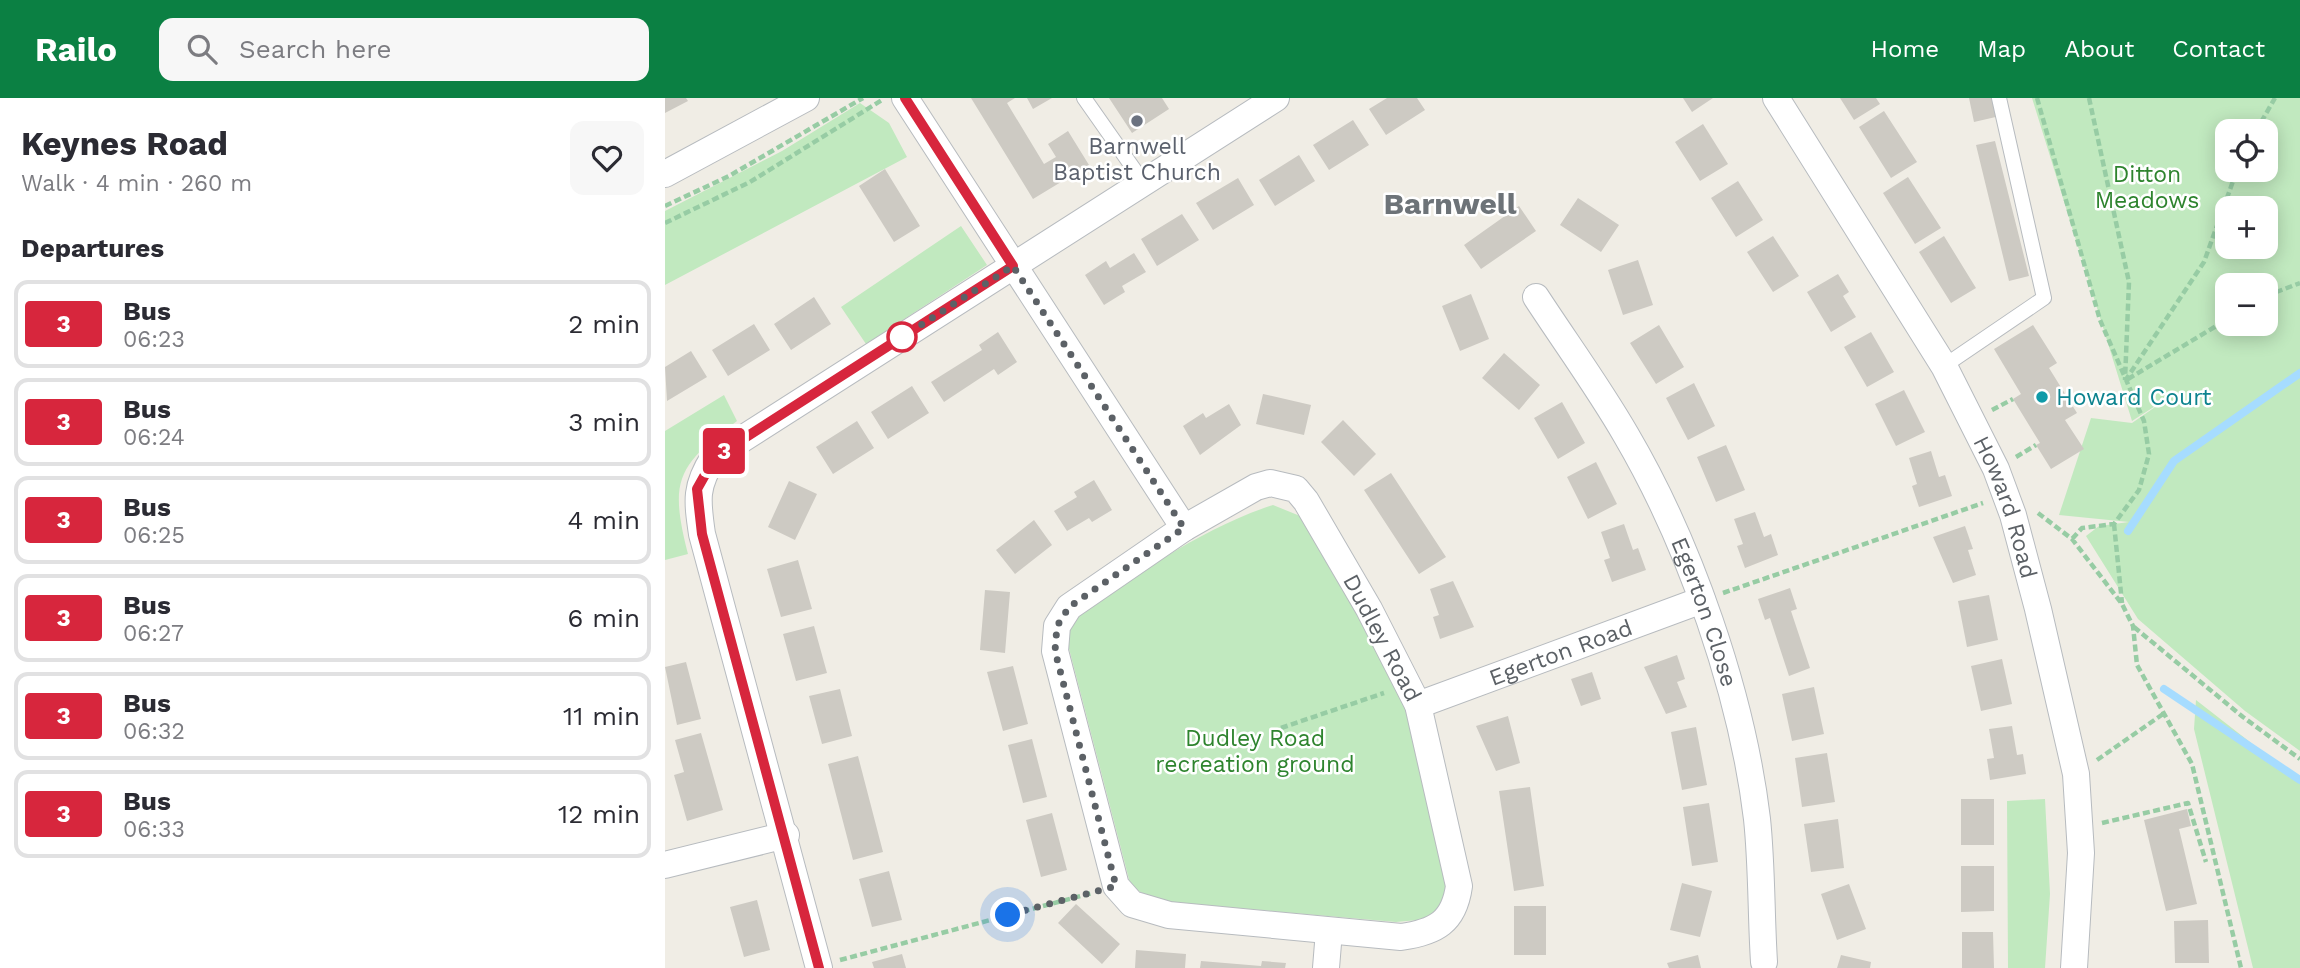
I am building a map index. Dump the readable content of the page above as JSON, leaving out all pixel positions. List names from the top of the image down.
{
  "streets": {
    "street": [
      "Howard Road",
      "Egerton Close",
      "Dudley Road",
      "Egerton Road"
    ]
  },
  "crossings": [
    ["Egerton Close", "Egerton Road"],
    ["Dudley Road", "Egerton Road"]
  ],
  "districts": ["Barnwell"],
  "parks": ["Ditton Meadows", "Dudley Road recreation ground"],
  "places": ["Barnwell Baptist Church", "Howard Court"],
  "lines": ["bus line 3"],
  "page": {
    "header": "Railo",
    "search": "Search here",
    "nav": [
      "Home",
      "Map",
      "About",
      "Contact"
    ],
    "heading": [
      ["Keynes Road", "Walk · 4 min · 260 m"],
      "Departures"
    ],
    "on_map": "3",
    "map_buttons": ["+", "−"],
    "list": [
      {
        "mark": "3",
        "name": "Bus",
        "note": "06:23",
        "value": "2 min"
      },
      {
        "mark": "3",
        "name": "Bus",
        "note": "06:24",
        "value": "3 min"
      },
      {
        "mark": "3",
        "name": "Bus",
        "note": "06:25",
        "value": "4 min"
      },
      {
        "mark": "3",
        "name": "Bus",
        "note": "06:27",
        "value": "6 min"
      },
      {
        "mark": "3",
        "name": "Bus",
        "note": "06:32",
        "value": "11 min"
      },
      {
        "mark": "3",
        "name": "Bus",
        "note": "06:33",
        "value": "12 min"
      }
    ]
  }
}
